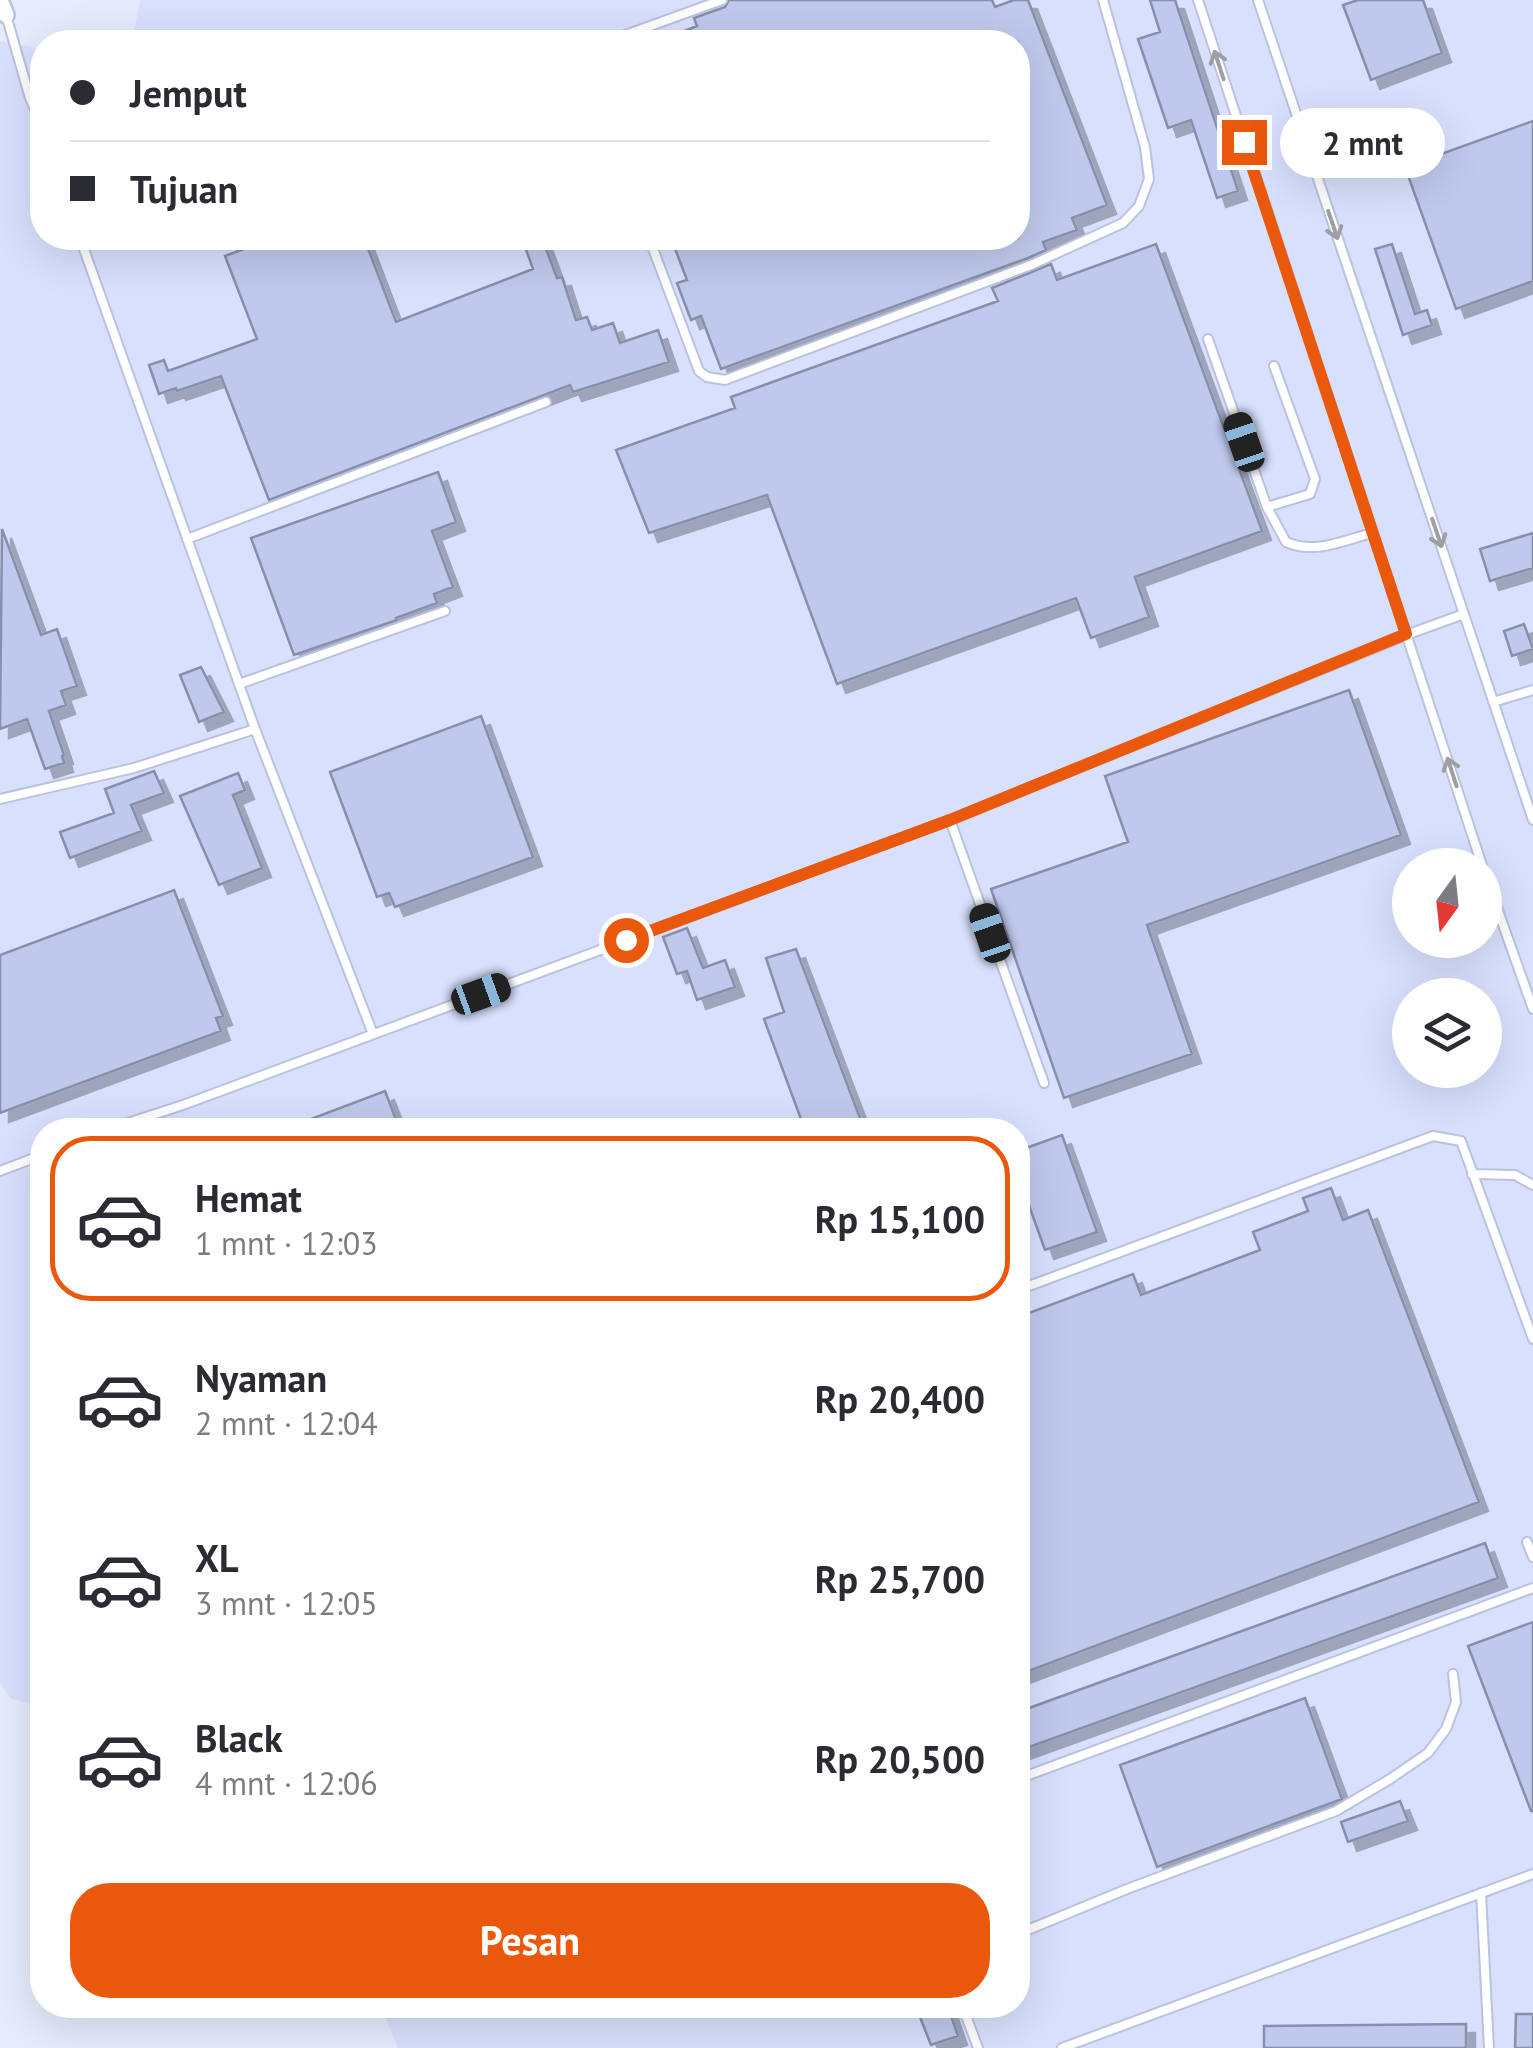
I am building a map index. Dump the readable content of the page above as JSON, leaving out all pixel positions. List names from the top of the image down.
{
  "north": "bottom",
  "page": {
    "banner": ["Jemput", "Tujuan"],
    "bubble": "2 mnt",
    "list": [
      {
        "name": "Hemat",
        "note": "1 mnt · 12:03",
        "value": "Rp 15,100"
      },
      {
        "name": "Nyaman",
        "note": "2 mnt · 12:04",
        "value": "Rp 20,400"
      },
      {
        "name": "XL",
        "note": "3 mnt · 12:05",
        "value": "Rp 25,700"
      },
      {
        "name": "Black",
        "note": "4 mnt · 12:06",
        "value": "Rp 20,500"
      }
    ],
    "buttons": "Pesan"
  }
}
